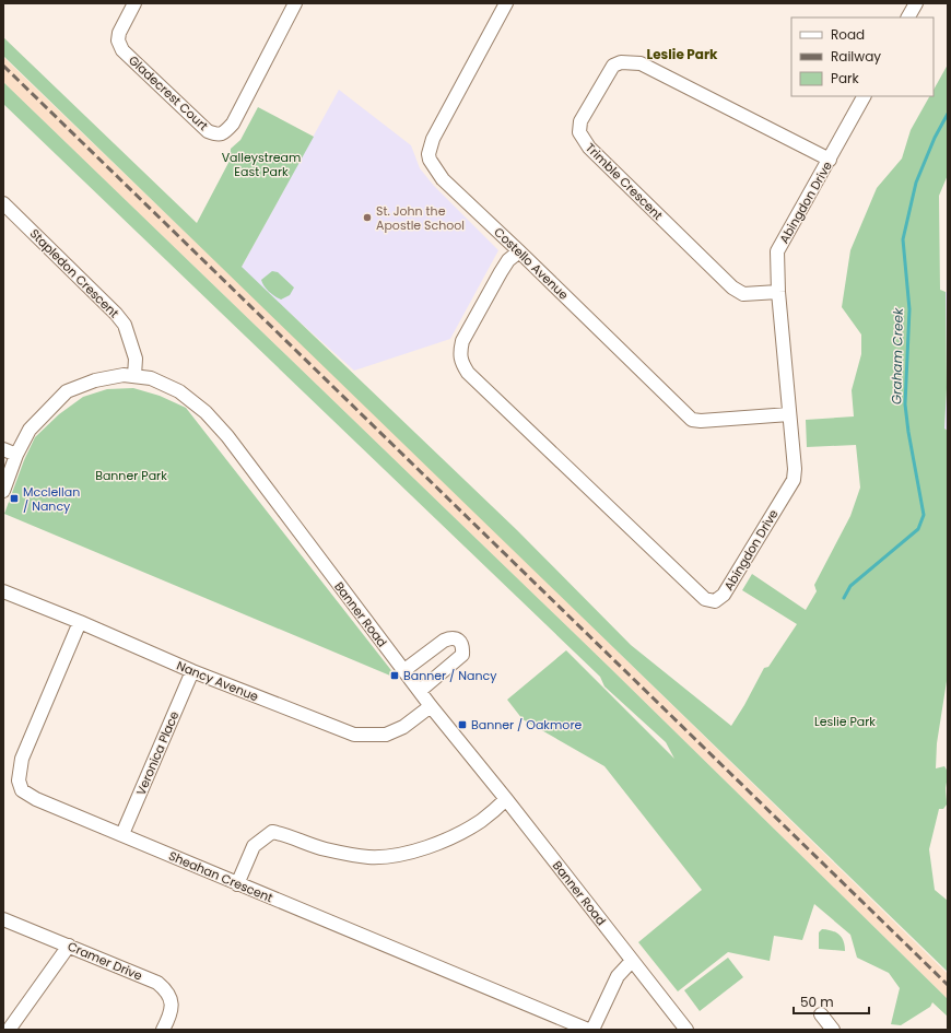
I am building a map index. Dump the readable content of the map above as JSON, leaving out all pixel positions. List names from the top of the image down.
{
  "streets": {
    "street": [
      "Gladecrest Court",
      "Trimble Crescent",
      "Abingdon Drive",
      "Costello Avenue",
      "Stapledon Crescent",
      "Banner Road",
      "Nancy Avenue",
      "Veronica Place",
      "Sheahan Crescent",
      "Cramer Drive"
    ]
  },
  "crossings": [
    ["Trimble Crescent", "Abingdon Drive"],
    ["Abingdon Drive", "Costello Avenue"],
    ["Stapledon Crescent", "Banner Road"],
    ["Banner Road", "Nancy Avenue"],
    ["Nancy Avenue", "Veronica Place"],
    ["Nancy Avenue", "Sheahan Crescent"],
    ["Veronica Place", "Sheahan Crescent"]
  ],
  "districts": ["Leslie Park"],
  "water": ["Graham Creek"],
  "parks": ["Valleystream East Park", "Banner Park", "Leslie Park"],
  "places": {
    "other": ["St. John the Apostle School"],
    "transit": ["Mcclellan / Nancy", "Banner / Nancy", "Banner / Oakmore"]
  },
  "legend": ["Road", "Railway", "Park"],
  "scale_bar": "50 m"
}
